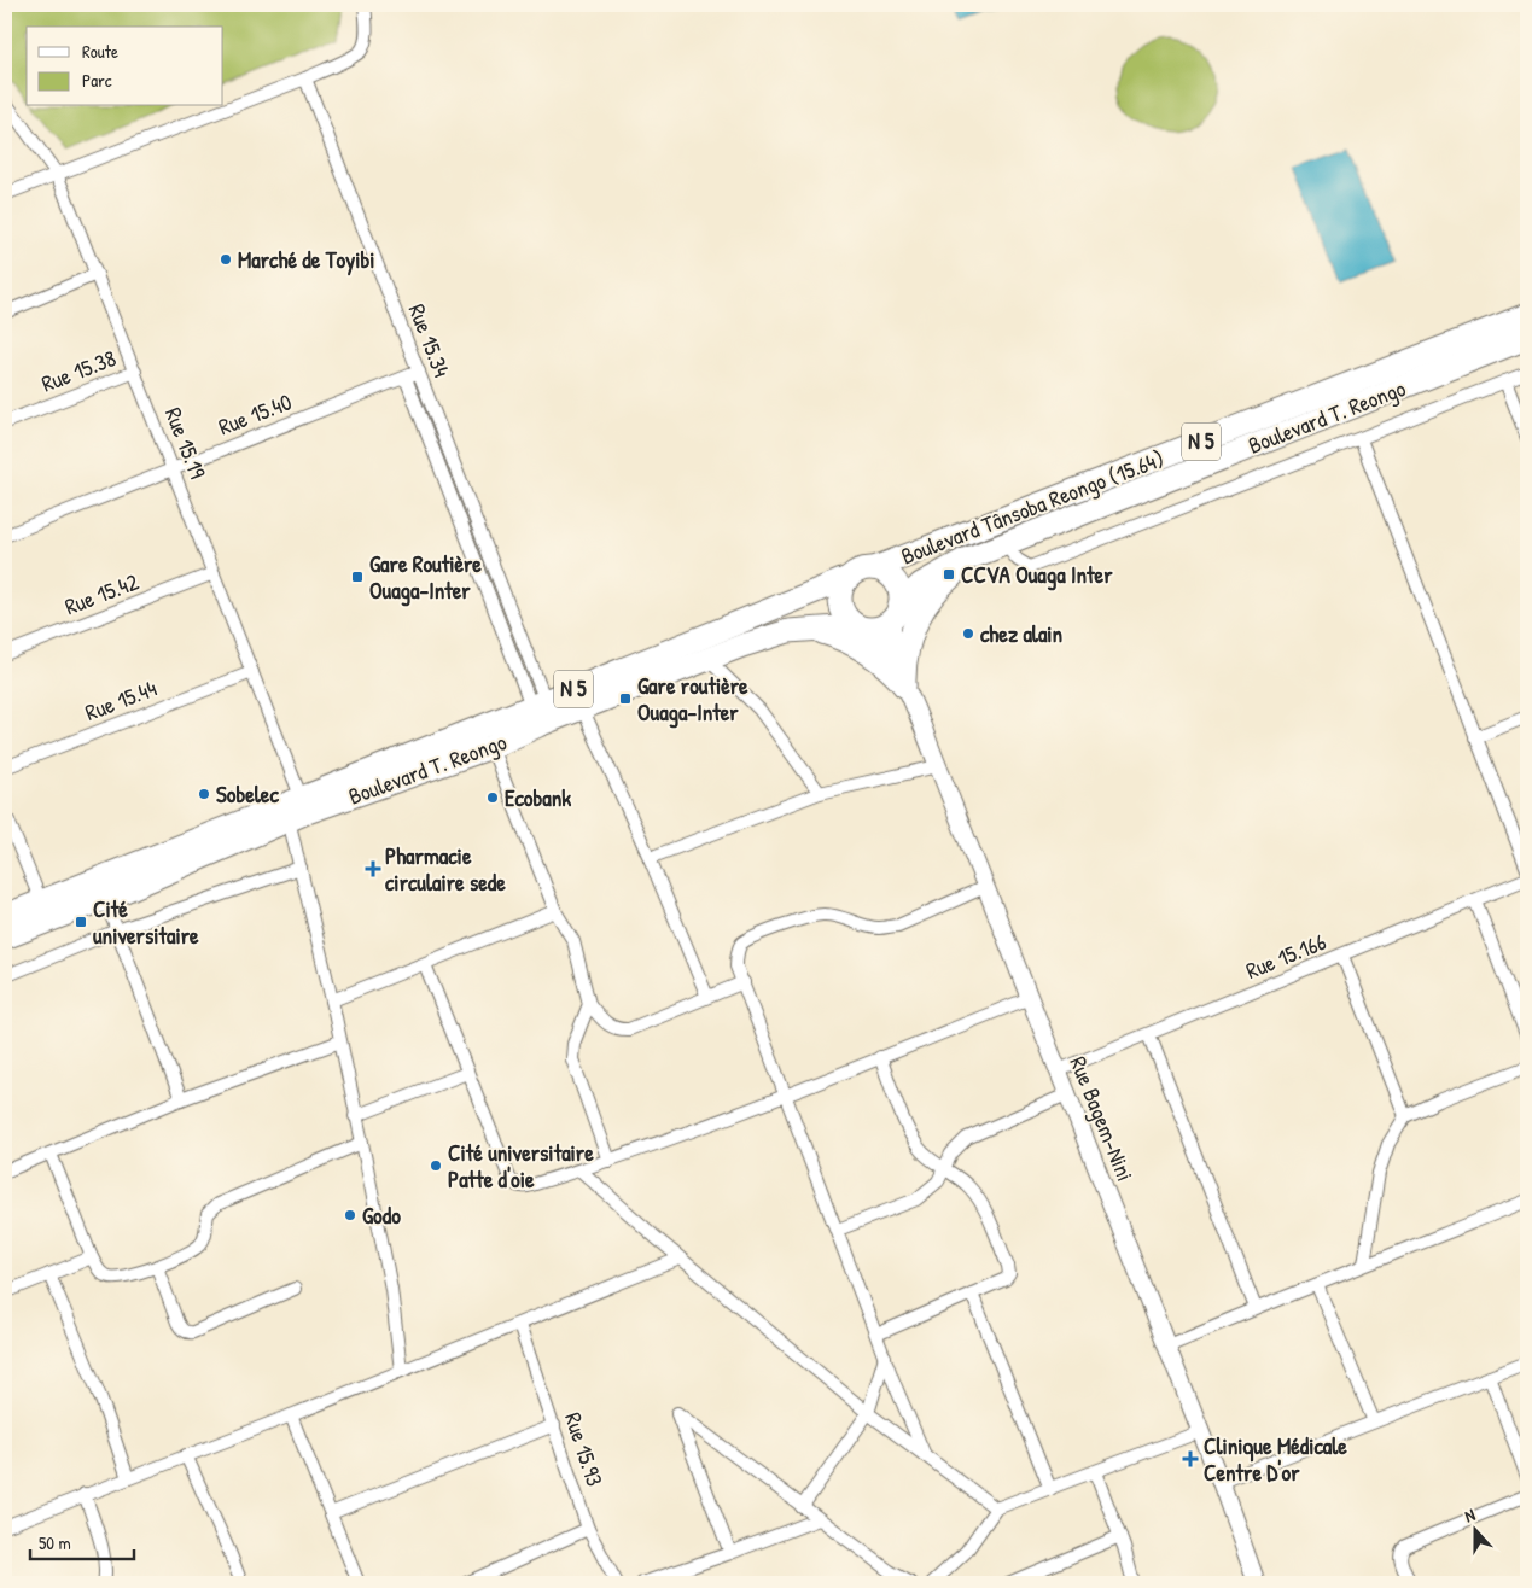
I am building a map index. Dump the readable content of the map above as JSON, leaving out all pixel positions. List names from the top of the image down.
{
  "streets": {
    "highway": ["Boulevard T. Reongo", "N 5", "Boulevard Tânsoba Reongo (15.64)"],
    "street": [
      "Rue 15.34",
      "Rue 15.38",
      "Rue 15.40",
      "Rue 15.19",
      "Rue 15.42",
      "Rue 15.44",
      "Rue 15.166",
      "Rue Bagem-Nini",
      "Rue 15.93"
    ]
  },
  "crossings": [
    ["Rue 15.34", "Rue 15.40"],
    ["Rue 15.34", "Boulevard T. Reongo"],
    ["Rue 15.34", "Boulevard Tânsoba Reongo (15.64)"],
    ["Rue 15.38", "Rue 15.19"],
    ["Rue 15.40", "Rue 15.19"],
    ["Boulevard T. Reongo", "N 5"],
    ["Boulevard T. Reongo", "Rue 15.19"],
    ["Boulevard T. Reongo", "Boulevard Tânsoba Reongo (15.64)"],
    ["N 5", "Boulevard Tânsoba Reongo (15.64)"],
    ["Rue 15.19", "Boulevard Tânsoba Reongo (15.64)"],
    ["Rue 15.19", "Rue 15.42"],
    ["Rue 15.19", "Rue 15.44"],
    ["Rue 15.166", "Rue Bagem-Nini"]
  ],
  "places": {
    "other": [
      "Marché de Toyibi",
      "chez alain",
      "Sobelec",
      "Ecobank",
      "Cité universitaire Patte d'oie",
      "Godo"
    ],
    "transit": [
      "CCVA Ouaga Inter",
      "Gare Routière Ouaga-Inter",
      "Gare routière Ouaga-Inter",
      "Cité universitaire"
    ],
    "health": ["Pharmacie circulaire sede", "Clinique Médicale Centre D'or"]
  },
  "legend": ["Route", "Parc"],
  "scale_bar": "50 m",
  "north": "top"
}
